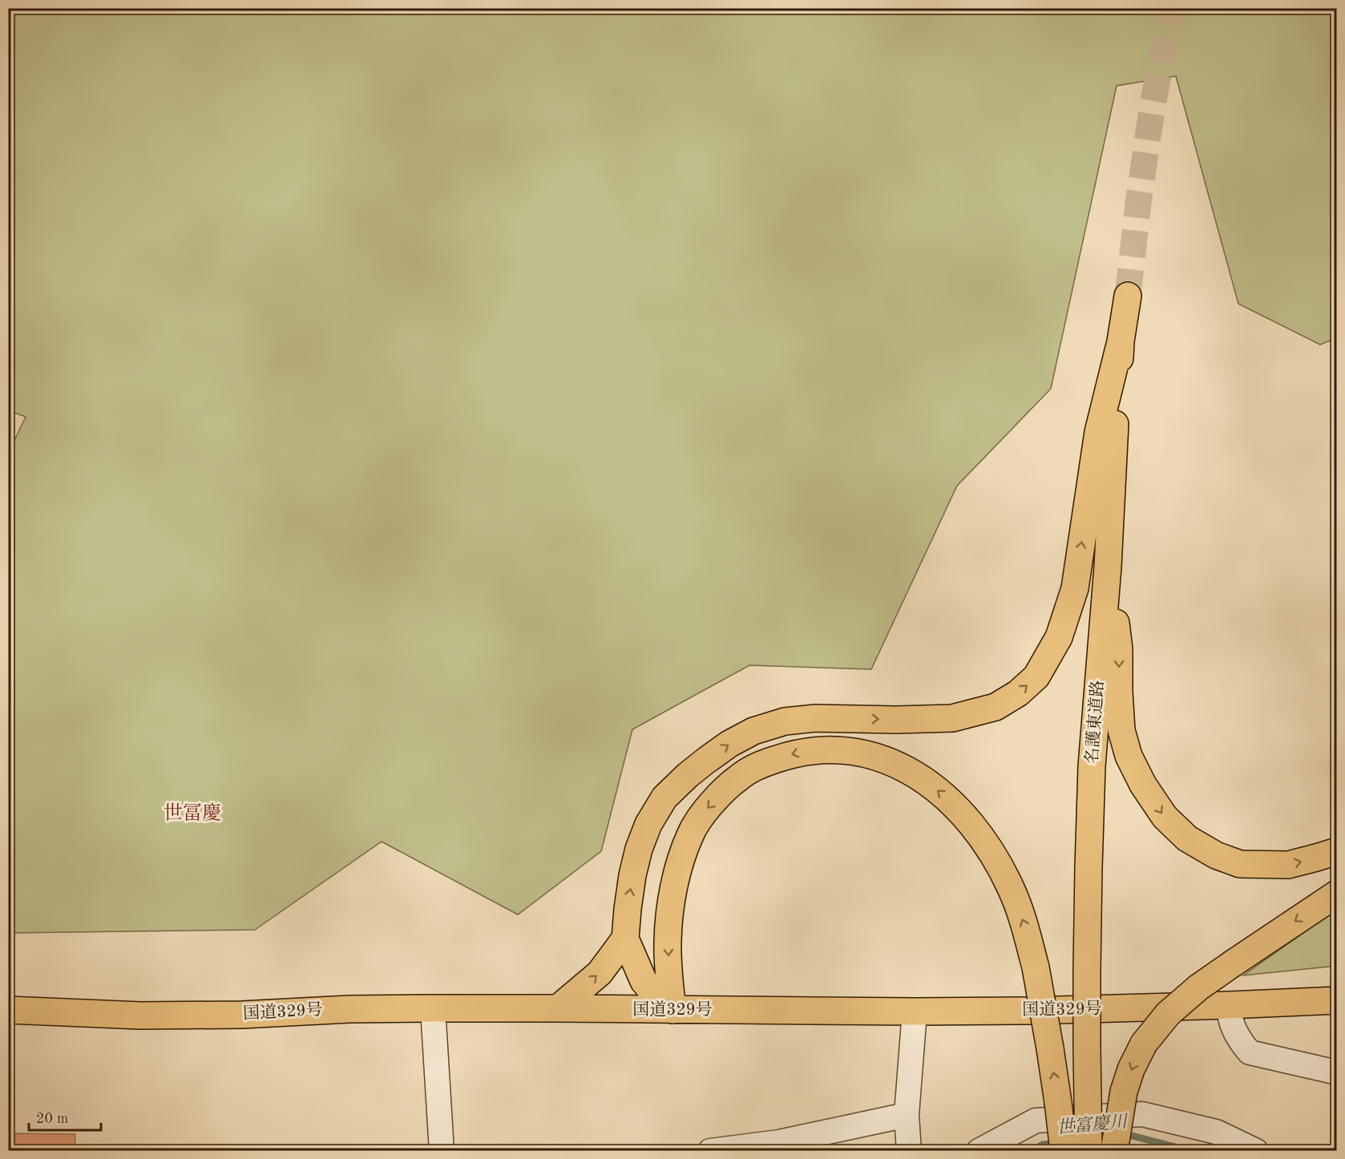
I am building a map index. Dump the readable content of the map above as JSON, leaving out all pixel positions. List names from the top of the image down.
{
  "streets": {
    "highway": ["名護東道路", "国道329号"]
  },
  "districts": ["世冨慶"],
  "water": ["世富慶川"],
  "scale_bar": "20 m"
}
